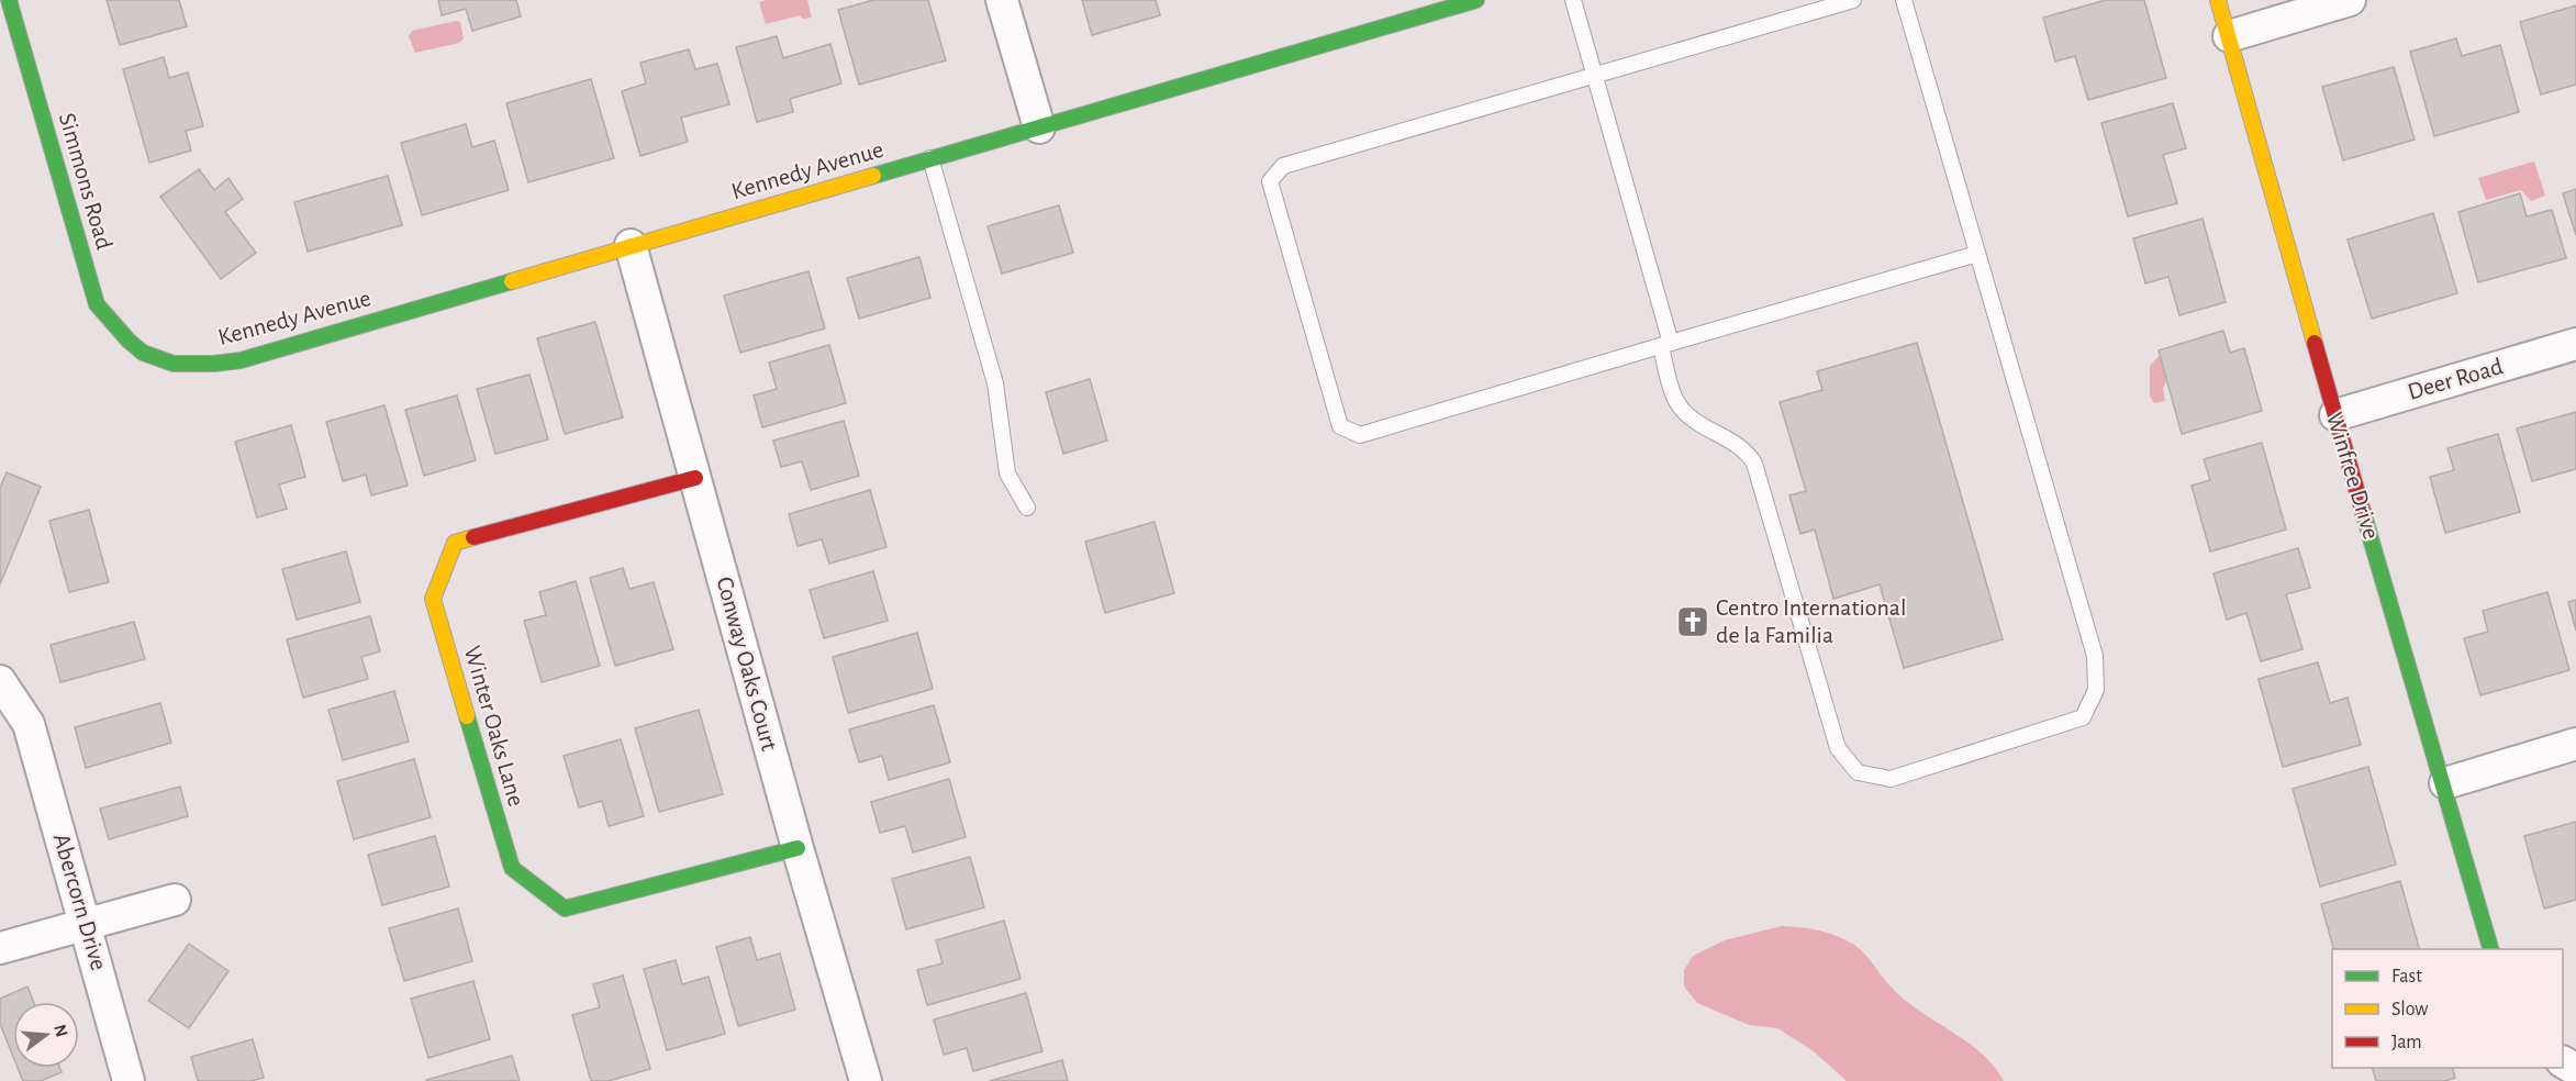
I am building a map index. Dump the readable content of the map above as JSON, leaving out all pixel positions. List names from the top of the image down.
{
  "streets": {
    "street": [
      "Kennedy Avenue",
      "Simmons Road",
      "Deer Road",
      "Winfree Drive",
      "Conway Oaks Court",
      "Winter Oaks Lane",
      "Abercorn Drive"
    ]
  },
  "crossings": [
    ["Kennedy Avenue", "Simmons Road"],
    ["Kennedy Avenue", "Conway Oaks Court"],
    ["Deer Road", "Winfree Drive"],
    ["Conway Oaks Court", "Winter Oaks Lane"]
  ],
  "places": {
    "church": ["Centro International de la Familia"]
  },
  "legend": ["Fast", "Slow", "Jam"],
  "north": "right"
}
